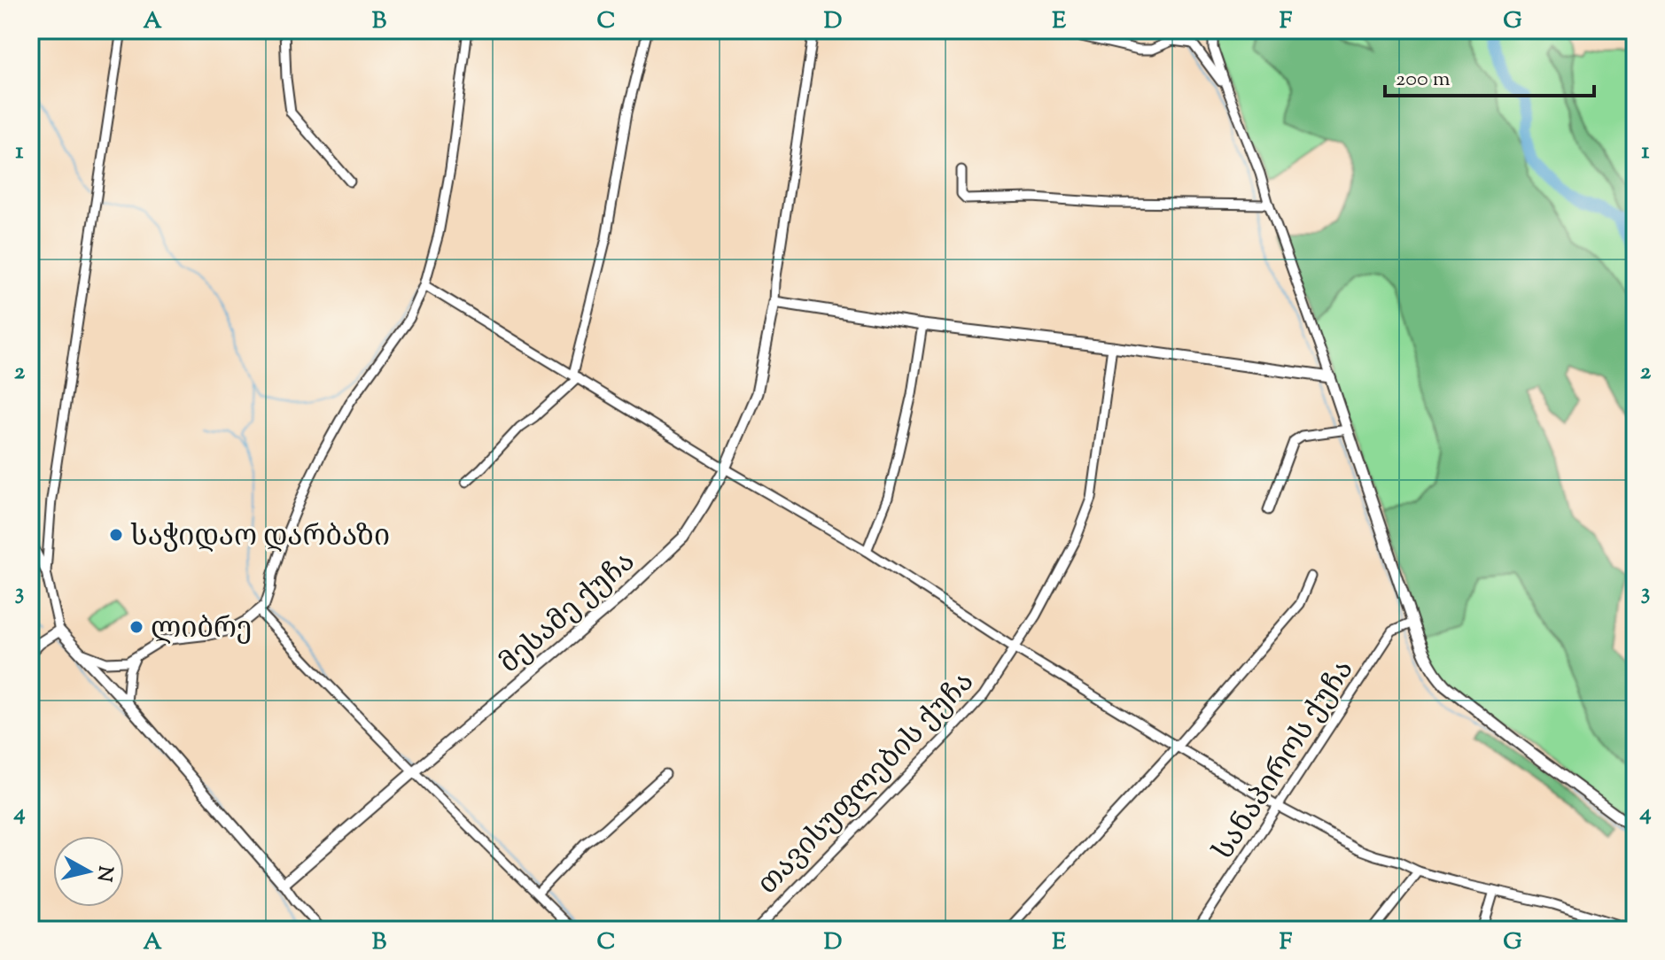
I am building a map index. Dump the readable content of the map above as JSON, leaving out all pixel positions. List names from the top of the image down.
{
  "streets": {
    "street": ["მესამე ქუჩა", "სანაპიროს ქუჩა", "თავისუფლების ქუჩა"]
  },
  "places": ["საჭიდაო დარბაზი", "ლიბრე"],
  "scale_bar": "200 m",
  "north": "right",
  "grid": {
    "columns": [
      "A",
      "B",
      "C",
      "D",
      "E",
      "F",
      "G"
    ],
    "rows": [
      "1",
      "2",
      "3",
      "4"
    ]
  }
}
